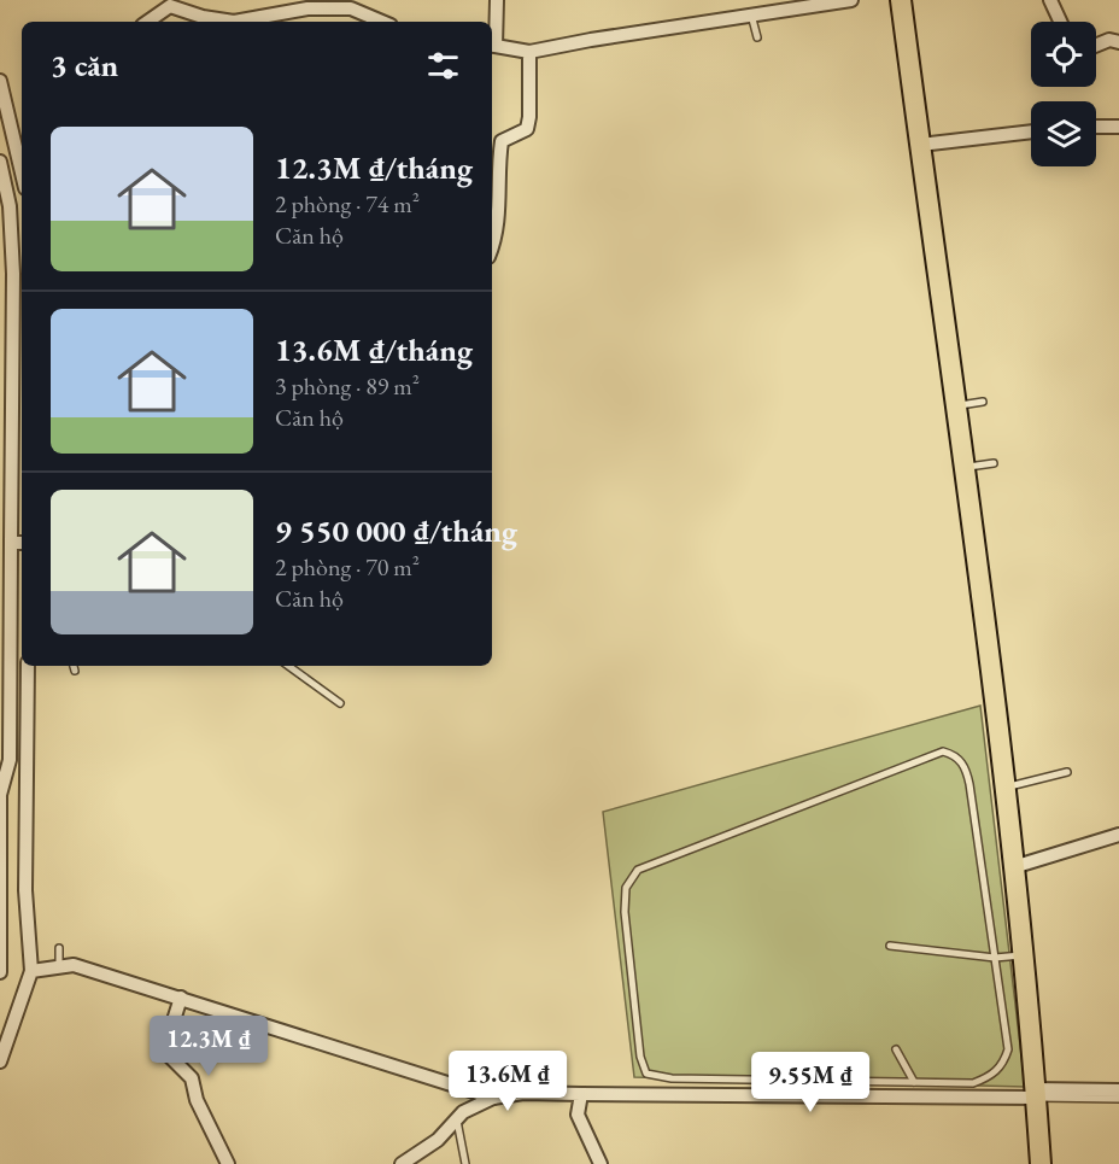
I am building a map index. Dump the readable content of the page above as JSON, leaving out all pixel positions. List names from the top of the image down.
{
  "page": {
    "heading": "3 căn",
    "list": [
      {
        "name": "12.3M ₫/tháng",
        "note": "2 phòng · 74 m² · Căn hộ"
      },
      {
        "name": "13.6M ₫/tháng",
        "note": "3 phòng · 89 m² · Căn hộ"
      },
      {
        "name": "9 550 000 ₫/tháng",
        "note": "2 phòng · 70 m² · Căn hộ"
      }
    ],
    "price": ["12.3M ₫", "13.6M ₫", "9.55M ₫"]
  }
}
